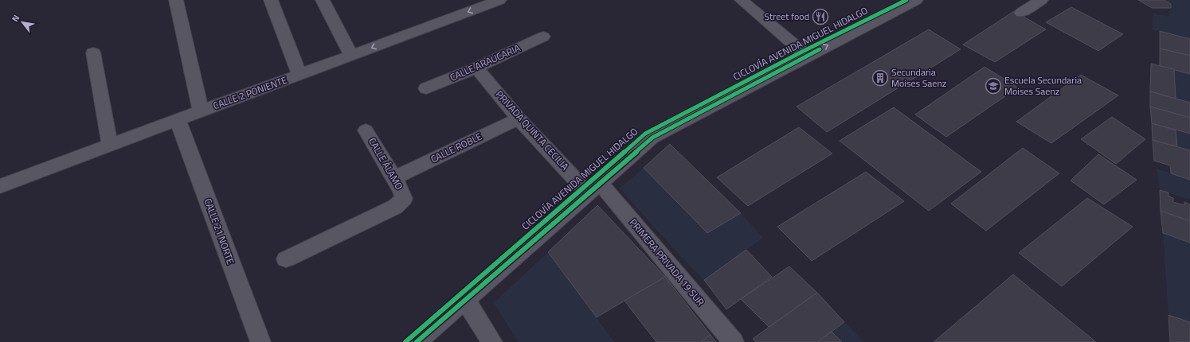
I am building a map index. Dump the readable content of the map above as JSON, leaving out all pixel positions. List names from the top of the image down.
{
  "streets": {
    "street": [
      "CALLE ARAUCARIA",
      "CALLE 2 PONIENTE",
      "PRIVADA QUINTA CECILIA",
      "CALLE ROBLE",
      "CALLE ÁLAMO",
      "CALLE 21 NORTE",
      "PRIMERA PRIVADA 19 SUR"
    ],
    "cycle path": ["CICLOVÍA AVENIDA MIGUEL HIDALGO"]
  },
  "crossings": [
    ["CALLE ARAUCARIA", "PRIVADA QUINTA CECILIA"],
    ["CALLE 2 PONIENTE", "CALLE 21 NORTE"],
    ["PRIVADA QUINTA CECILIA", "CALLE ROBLE"],
    ["PRIVADA QUINTA CECILIA", "PRIMERA PRIVADA 19 SUR"],
    ["CALLE ROBLE", "CALLE ÁLAMO"]
  ],
  "places": {
    "restaurant": ["Street food"],
    "building": ["Secundaria Moises Saenz"],
    "school or university": ["Escuela Secundaria Moises Saenz"]
  },
  "north": "top left"
}
